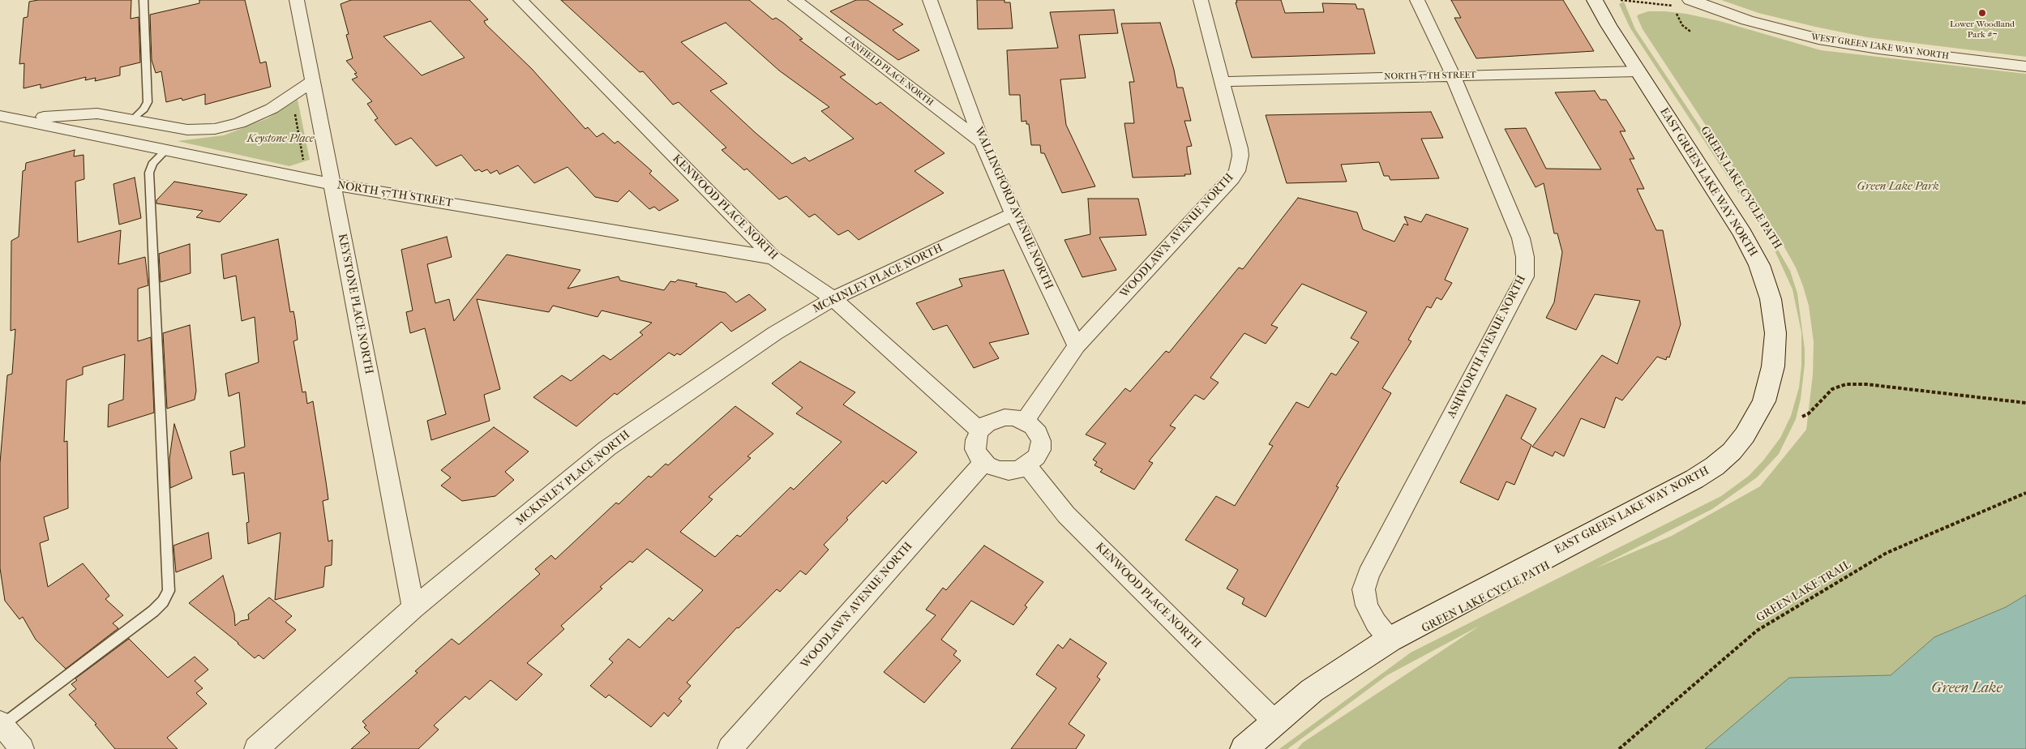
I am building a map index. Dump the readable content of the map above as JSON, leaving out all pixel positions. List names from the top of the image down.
{
  "streets": {
    "main road": ["WEST GREEN LAKE WAY NORTH", "EAST GREEN LAKE WAY NORTH"],
    "street": [
      "CANFIELD PLACE NORTH",
      "NORTH 57TH STREET",
      "KENWOOD PLACE NORTH",
      "WALLINGFORD AVENUE NORTH",
      "WOODLAWN AVENUE NORTH",
      "MCKINLEY PLACE NORTH",
      "KEYSTONE PLACE NORTH",
      "ASHWORTH AVENUE NORTH"
    ],
    "path": ["GREEN LAKE TRAIL"]
  },
  "crossings": [
    ["CANFIELD PLACE NORTH", "WALLINGFORD AVENUE NORTH"],
    ["NORTH 57TH STREET", "EAST GREEN LAKE WAY NORTH"],
    ["NORTH 57TH STREET", "KENWOOD PLACE NORTH"],
    ["NORTH 57TH STREET", "WOODLAWN AVENUE NORTH"],
    ["NORTH 57TH STREET", "KEYSTONE PLACE NORTH"],
    ["NORTH 57TH STREET", "ASHWORTH AVENUE NORTH"],
    ["EAST GREEN LAKE WAY NORTH", "KENWOOD PLACE NORTH"],
    ["EAST GREEN LAKE WAY NORTH", "ASHWORTH AVENUE NORTH"],
    ["KENWOOD PLACE NORTH", "WOODLAWN AVENUE NORTH"],
    ["KENWOOD PLACE NORTH", "MCKINLEY PLACE NORTH"],
    ["WALLINGFORD AVENUE NORTH", "WOODLAWN AVENUE NORTH"],
    ["WALLINGFORD AVENUE NORTH", "MCKINLEY PLACE NORTH"],
    ["MCKINLEY PLACE NORTH", "KEYSTONE PLACE NORTH"]
  ],
  "water": ["Green Lake"],
  "parks": ["Keystone Place", "Green Lake Park"],
  "places": ["Lower Woodland Park #7"]
}
